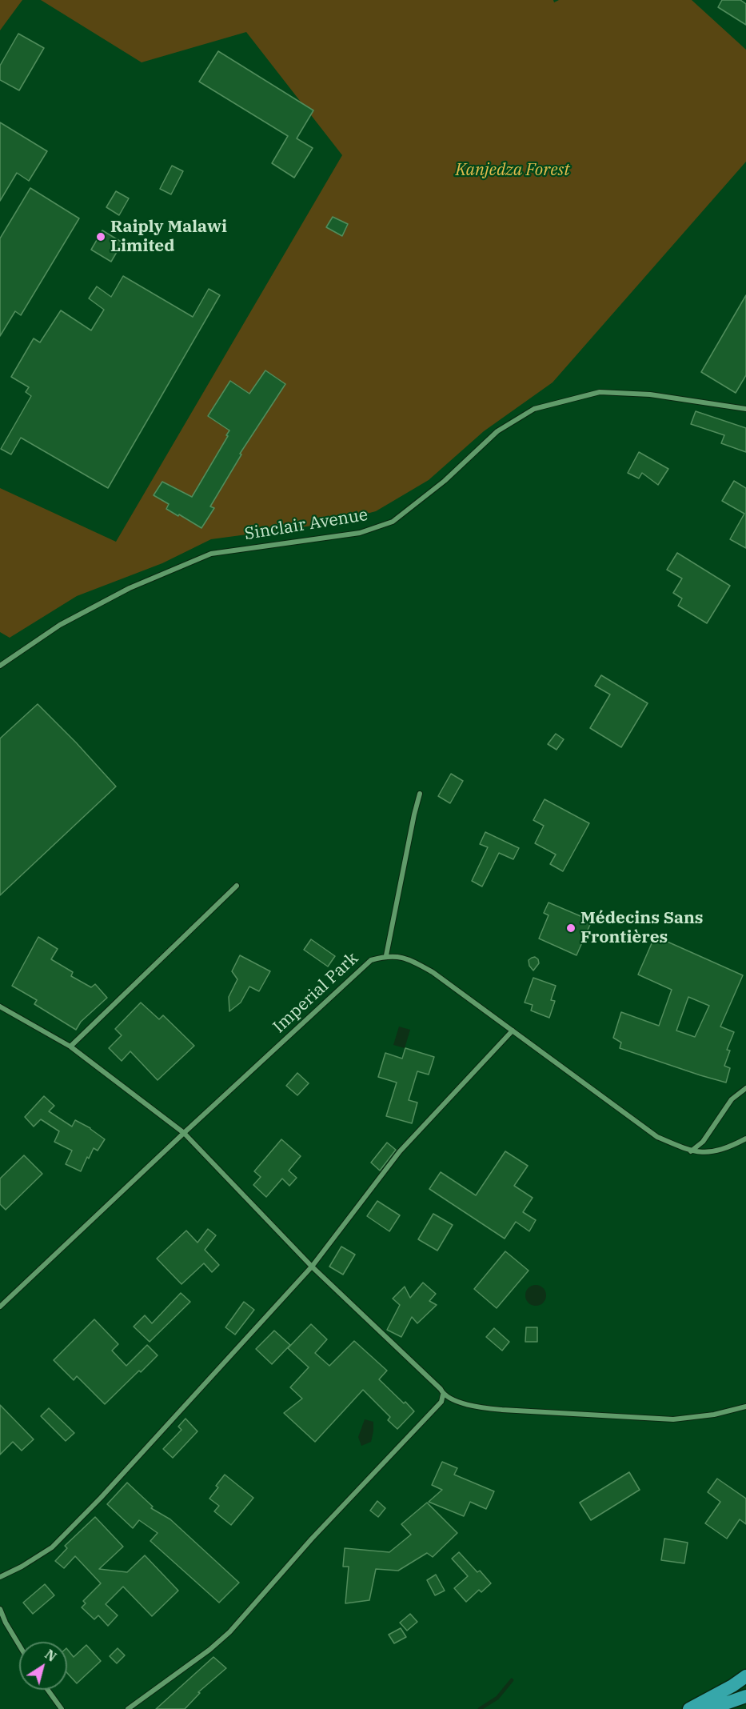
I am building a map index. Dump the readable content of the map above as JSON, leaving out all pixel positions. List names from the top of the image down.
{
  "streets": {
    "street": ["Sinclair Avenue", "Imperial Park"]
  },
  "parks": ["Kanjedza Forest"],
  "places": ["Raiply Malawi Limited", "Médecins Sans Frontières"],
  "north": "top right"
}
